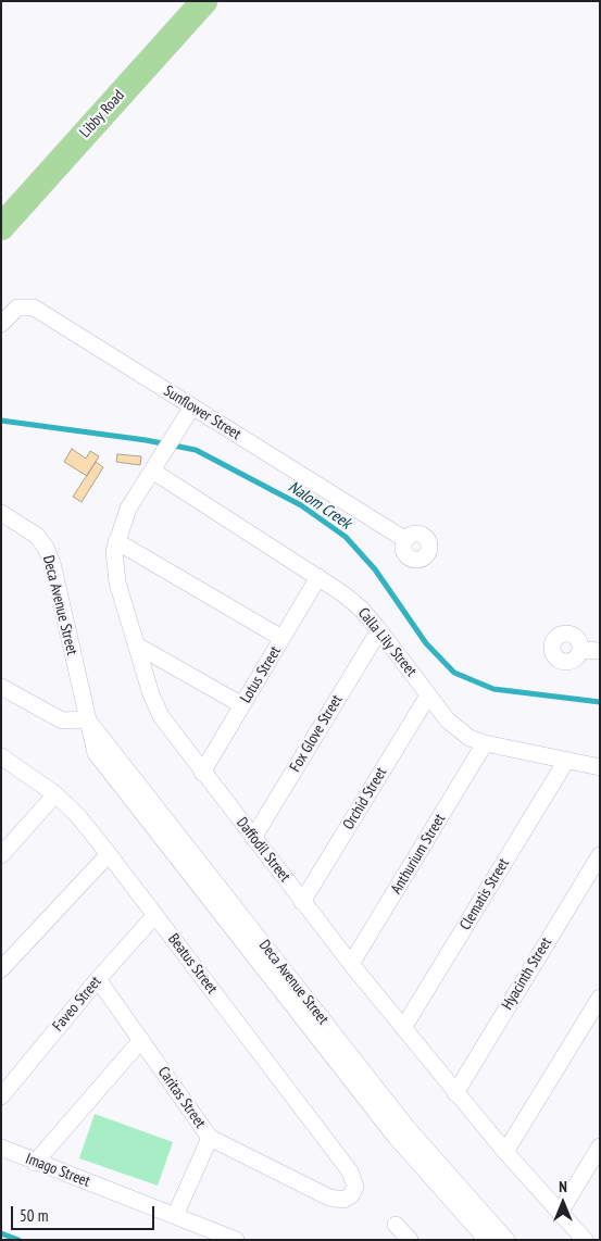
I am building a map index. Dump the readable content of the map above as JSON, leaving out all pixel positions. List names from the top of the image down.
{
  "streets": {
    "main road": ["Libby Road"],
    "street": [
      "Sunflower Street",
      "Deca Avenue Street",
      "Calla Lily Street",
      "Lotus Street",
      "Fox Glove Street",
      "Orchid Street",
      "Daffodil Street",
      "Anthurium Street",
      "Clematis Street",
      "Beatus Street",
      "Hyacinth Street",
      "Faveo Street",
      "Caritas Street",
      "Imago Street"
    ]
  },
  "crossings": [
    ["Sunflower Street", "Daffodil Street"],
    ["Calla Lily Street", "Lotus Street"],
    ["Calla Lily Street", "Fox Glove Street"],
    ["Calla Lily Street", "Orchid Street"],
    ["Calla Lily Street", "Daffodil Street"],
    ["Calla Lily Street", "Anthurium Street"],
    ["Calla Lily Street", "Clematis Street"],
    ["Lotus Street", "Daffodil Street"],
    ["Fox Glove Street", "Daffodil Street"],
    ["Orchid Street", "Daffodil Street"],
    ["Daffodil Street", "Anthurium Street"],
    ["Daffodil Street", "Clematis Street"],
    ["Daffodil Street", "Hyacinth Street"],
    ["Beatus Street", "Faveo Street"],
    ["Beatus Street", "Caritas Street"],
    ["Faveo Street", "Caritas Street"]
  ],
  "water": ["Nalom Creek"],
  "scale_bar": "50 m",
  "north": "top"
}
